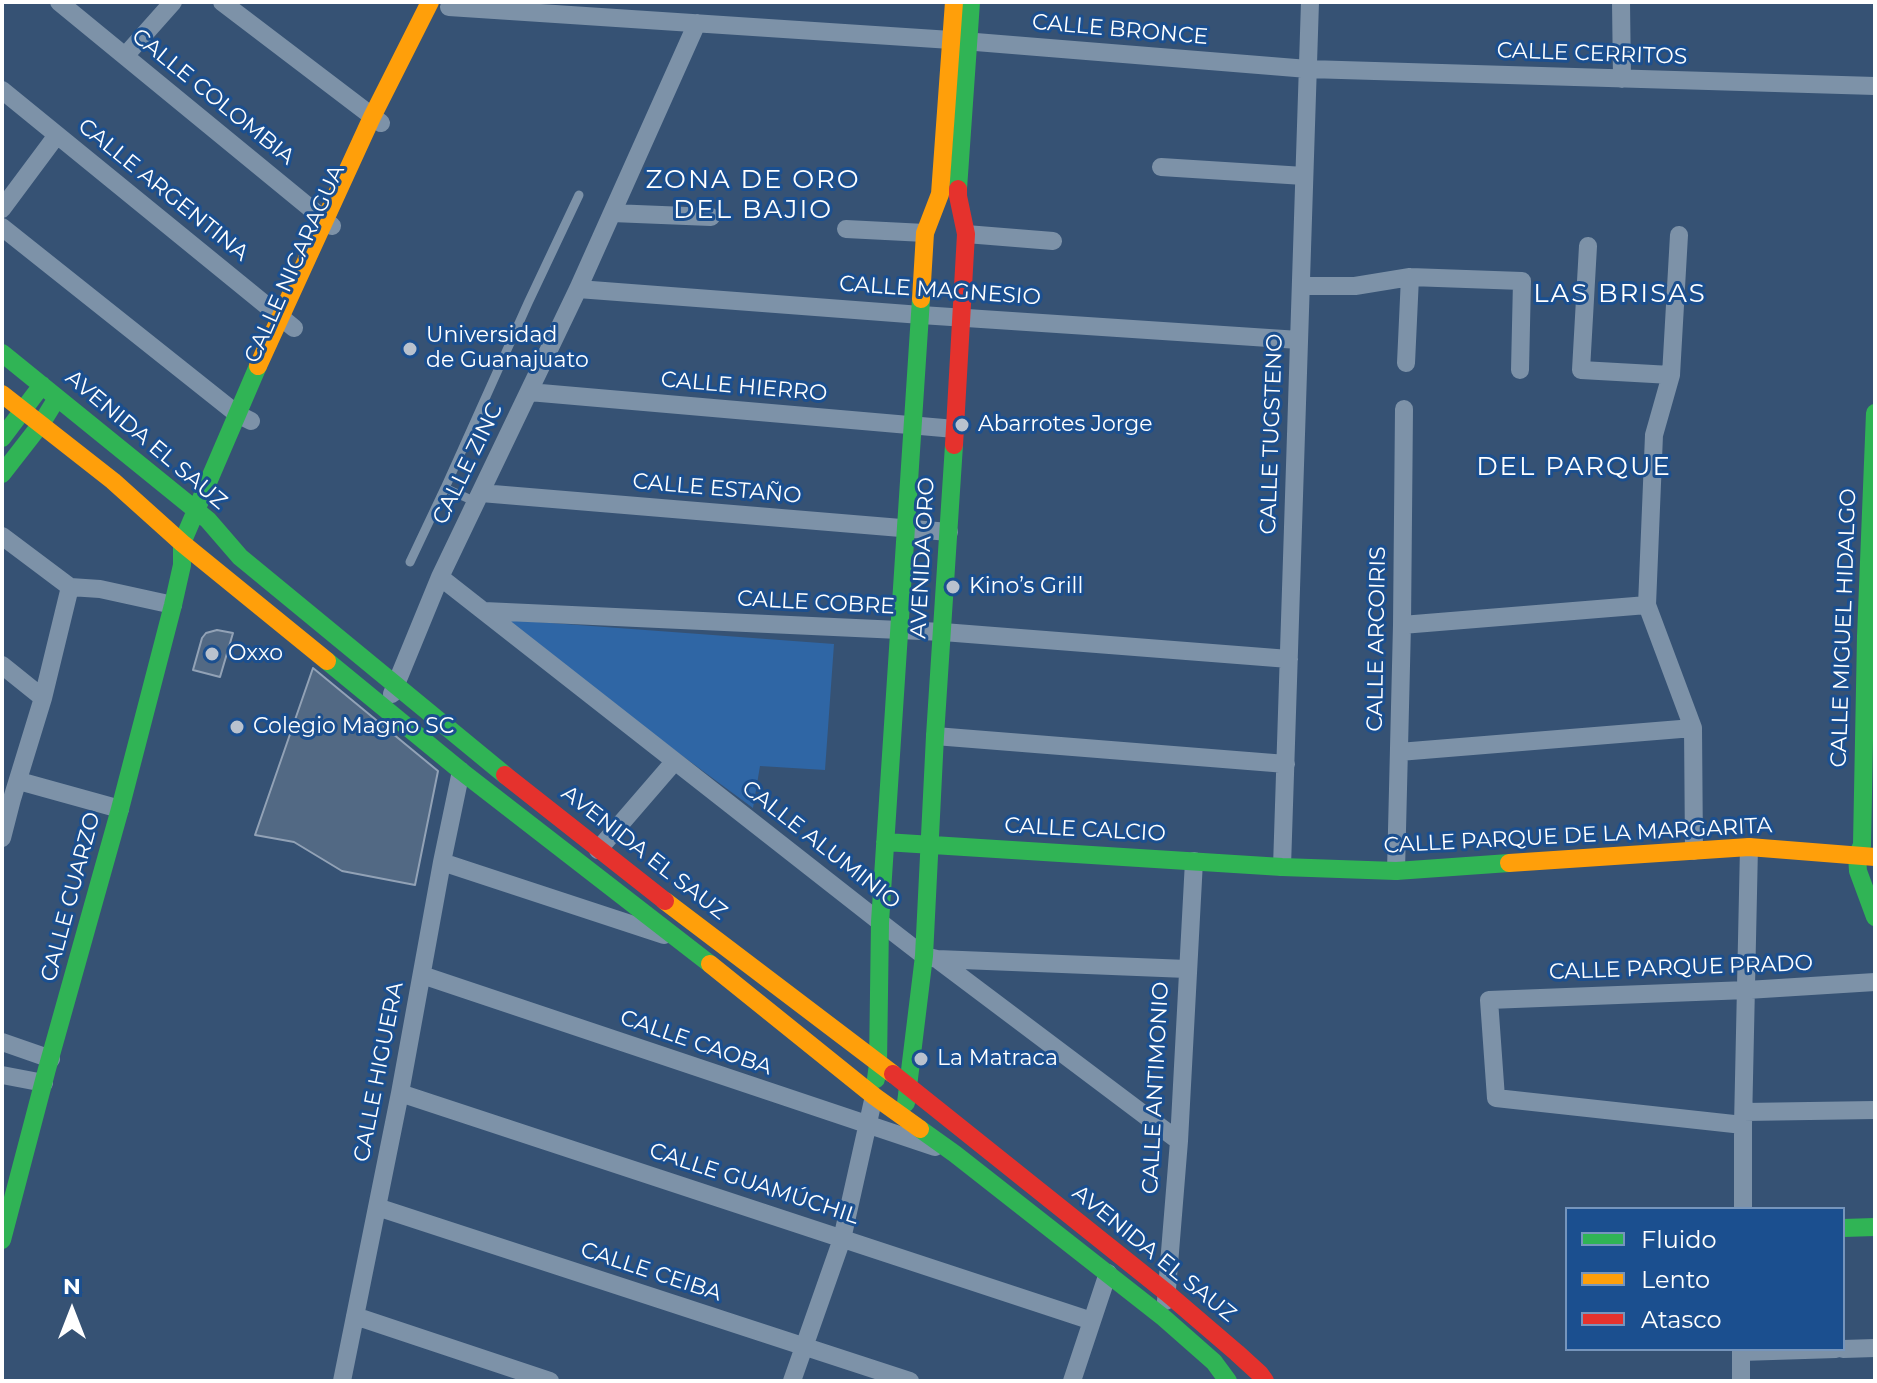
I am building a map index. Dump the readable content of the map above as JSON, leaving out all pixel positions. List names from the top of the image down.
{
  "streets": {
    "main road": [
      "CALLE NICARAGUA",
      "AVENIDA EL SAUZ",
      "AVENIDA ORO",
      "CALLE MIGUEL HIDALGO",
      "CALLE CALCIO",
      "CALLE PARQUE DE LA MARGARITA",
      "CALLE CUARZO"
    ],
    "street": [
      "CALLE BRONCE",
      "CALLE CERRITOS",
      "CALLE COLOMBIA",
      "CALLE ARGENTINA",
      "CALLE MAGNESIO",
      "CALLE HIERRO",
      "CALLE TUGSTENO",
      "CALLE ZINC",
      "CALLE ESTAÑO",
      "CALLE COBRE",
      "CALLE ARCOIRIS",
      "CALLE ALUMINIO",
      "CALLE PARQUE PRADO",
      "CALLE CAOBA",
      "CALLE HIGUERA",
      "CALLE ANTIMONIO",
      "CALLE GUAMÚCHIL",
      "CALLE CEIBA"
    ]
  },
  "crossings": [
    ["CALLE BRONCE", "CALLE CERRITOS"],
    ["CALLE BRONCE", "CALLE NICARAGUA"],
    ["CALLE BRONCE", "CALLE TUGSTENO"],
    ["CALLE BRONCE", "CALLE ZINC"],
    ["CALLE BRONCE", "AVENIDA ORO"],
    ["CALLE CERRITOS", "CALLE TUGSTENO"],
    ["CALLE COLOMBIA", "CALLE NICARAGUA"],
    ["CALLE ARGENTINA", "CALLE NICARAGUA"],
    ["CALLE NICARAGUA", "AVENIDA EL SAUZ"],
    ["CALLE NICARAGUA", "CALLE CUARZO"],
    ["CALLE MAGNESIO", "CALLE TUGSTENO"],
    ["CALLE MAGNESIO", "CALLE ZINC"],
    ["CALLE MAGNESIO", "AVENIDA ORO"],
    ["CALLE HIERRO", "CALLE ZINC"],
    ["CALLE HIERRO", "AVENIDA ORO"],
    ["CALLE TUGSTENO", "CALLE COBRE"],
    ["CALLE TUGSTENO", "CALLE CALCIO"],
    ["CALLE TUGSTENO", "CALLE PARQUE DE LA MARGARITA"],
    ["AVENIDA EL SAUZ", "CALLE ZINC"],
    ["AVENIDA EL SAUZ", "AVENIDA ORO"],
    ["AVENIDA EL SAUZ", "CALLE CUARZO"],
    ["AVENIDA EL SAUZ", "CALLE CAOBA"],
    ["AVENIDA EL SAUZ", "CALLE HIGUERA"],
    ["AVENIDA EL SAUZ", "CALLE ANTIMONIO"],
    ["CALLE ZINC", "CALLE ESTAÑO"],
    ["CALLE ZINC", "CALLE ALUMINIO"],
    ["CALLE ESTAÑO", "AVENIDA ORO"],
    ["AVENIDA ORO", "CALLE COBRE"],
    ["AVENIDA ORO", "CALLE CALCIO"],
    ["AVENIDA ORO", "CALLE ALUMINIO"],
    ["CALLE COBRE", "CALLE ALUMINIO"],
    ["CALLE MIGUEL HIDALGO", "CALLE PARQUE DE LA MARGARITA"],
    ["CALLE ARCOIRIS", "CALLE PARQUE DE LA MARGARITA"],
    ["CALLE CALCIO", "CALLE PARQUE DE LA MARGARITA"],
    ["CALLE CALCIO", "CALLE ANTIMONIO"],
    ["CALLE ALUMINIO", "CALLE ANTIMONIO"],
    ["CALLE CAOBA", "CALLE HIGUERA"],
    ["CALLE HIGUERA", "CALLE GUAMÚCHIL"],
    ["CALLE HIGUERA", "CALLE CEIBA"]
  ],
  "districts": ["ZONA DE ORO DEL BAJIO", "LAS BRISAS", "DEL PARQUE"],
  "places": [
    "Universidad de Guanajuato",
    "Abarrotes Jorge",
    "Kino’s Grill",
    "Oxxo",
    "Colegio Magno SC",
    "La Matraca"
  ],
  "legend": ["Fluido", "Lento", "Atasco"],
  "north": "top"
}
